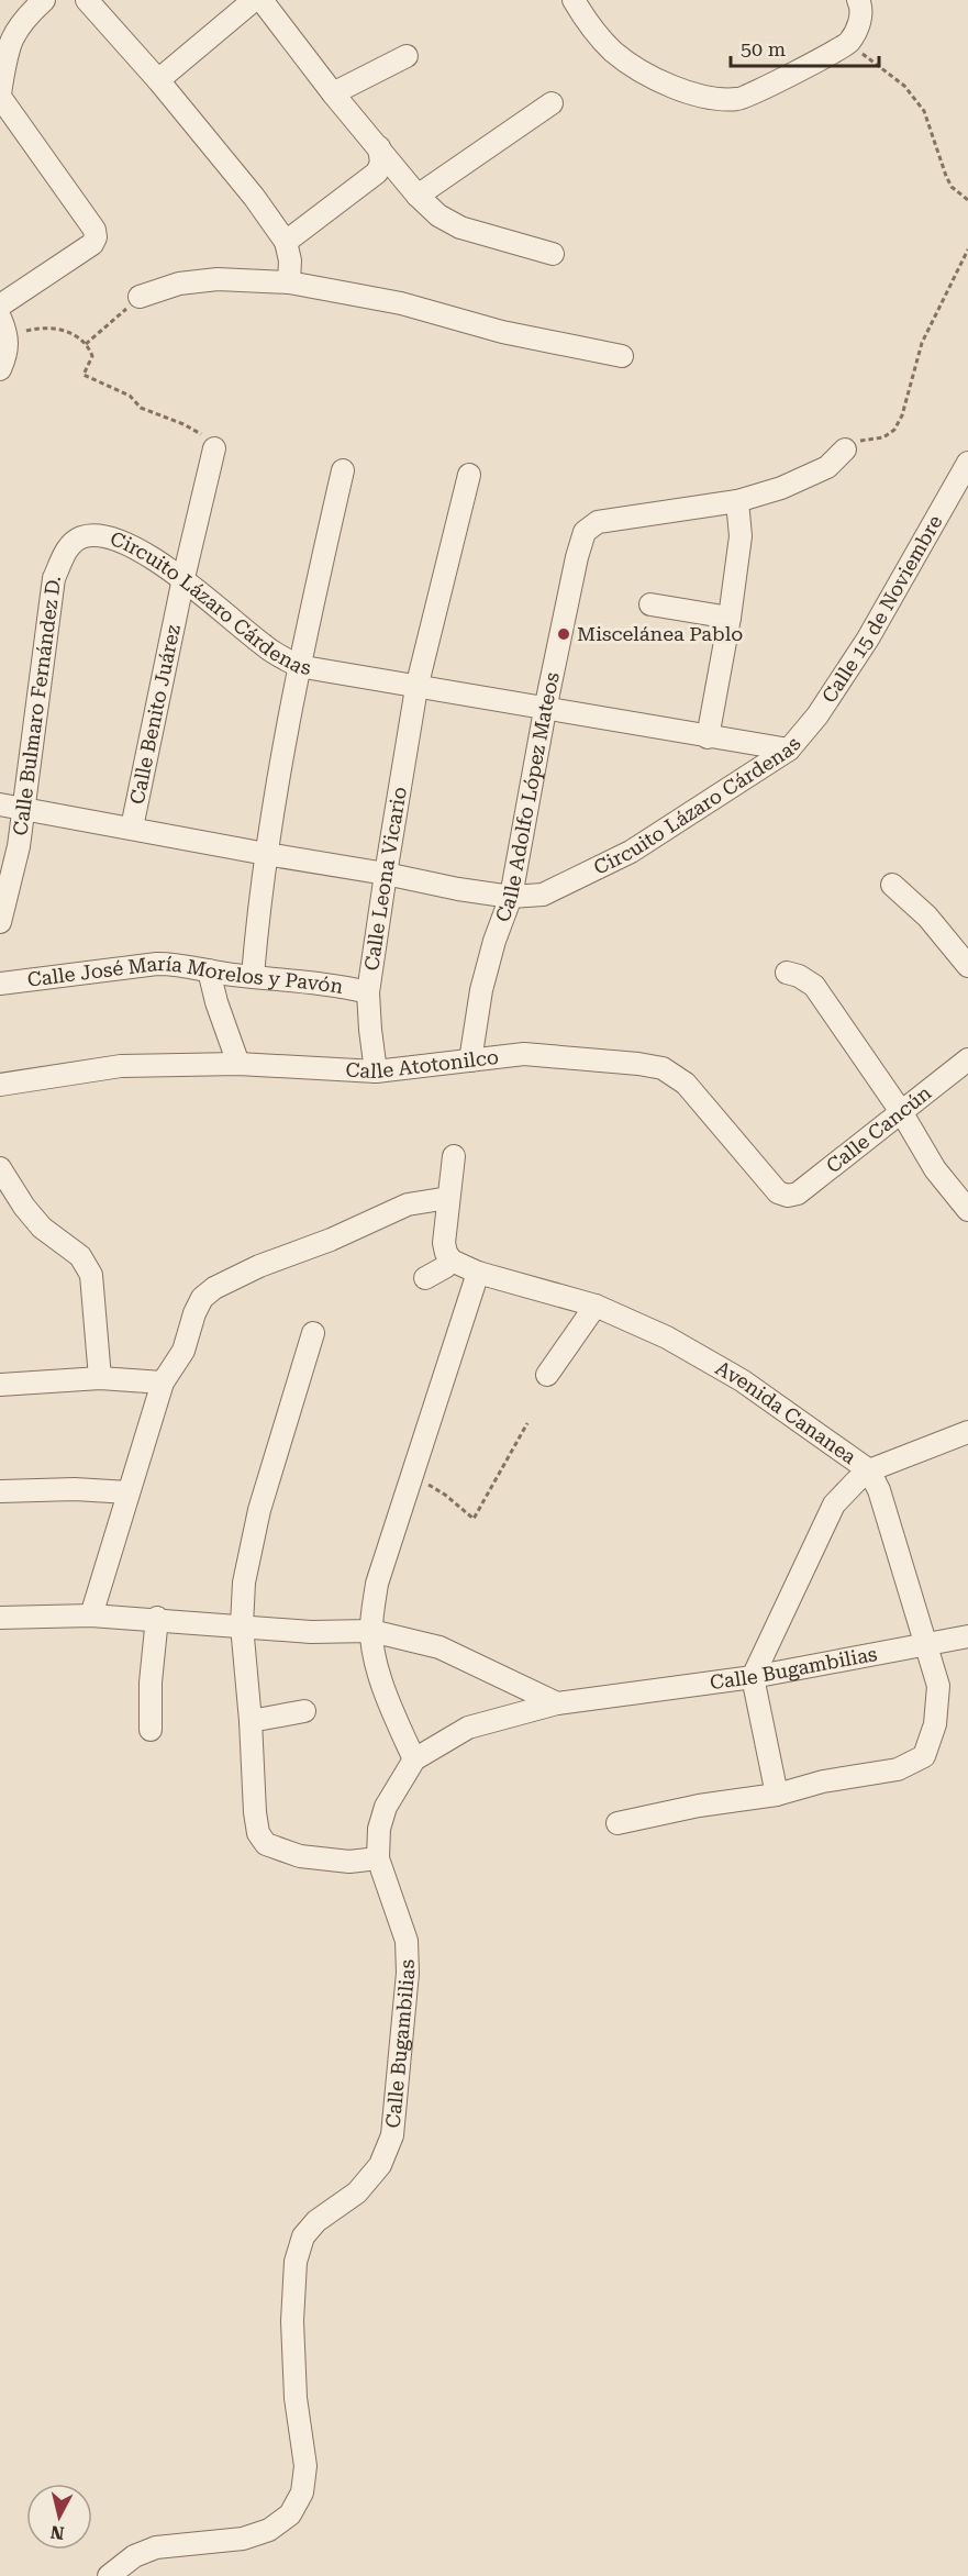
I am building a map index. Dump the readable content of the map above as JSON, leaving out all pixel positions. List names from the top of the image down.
{
  "streets": {
    "street": [
      "Circuito Lázaro Cárdenas",
      "Calle 15 de Noviembre",
      "Calle Bulmaro Fernández D.",
      "Calle Benito Juárez",
      "Calle Adolfo López Mateos",
      "Calle Leona Vicario",
      "Calle José María Morelos y Pavón",
      "Calle Atotonilco",
      "Calle Cancún",
      "Avenida Cananea",
      "Calle Bugambilias"
    ]
  },
  "crossings": [
    ["Circuito Lázaro Cárdenas", "Calle 15 de Noviembre"],
    ["Circuito Lázaro Cárdenas", "Calle Bulmaro Fernández D."],
    ["Circuito Lázaro Cárdenas", "Calle Benito Juárez"],
    ["Circuito Lázaro Cárdenas", "Calle Adolfo López Mateos"],
    ["Circuito Lázaro Cárdenas", "Calle Leona Vicario"],
    ["Calle Adolfo López Mateos", "Calle Atotonilco"],
    ["Calle Leona Vicario", "Calle José María Morelos y Pavón"],
    ["Calle Leona Vicario", "Calle Atotonilco"],
    ["Calle Atotonilco", "Calle Cancún"],
    ["Avenida Cananea", "Calle Bugambilias"]
  ],
  "places": ["Miscelánea Pablo"],
  "scale_bar": "50 m",
  "north": "bottom"
}
